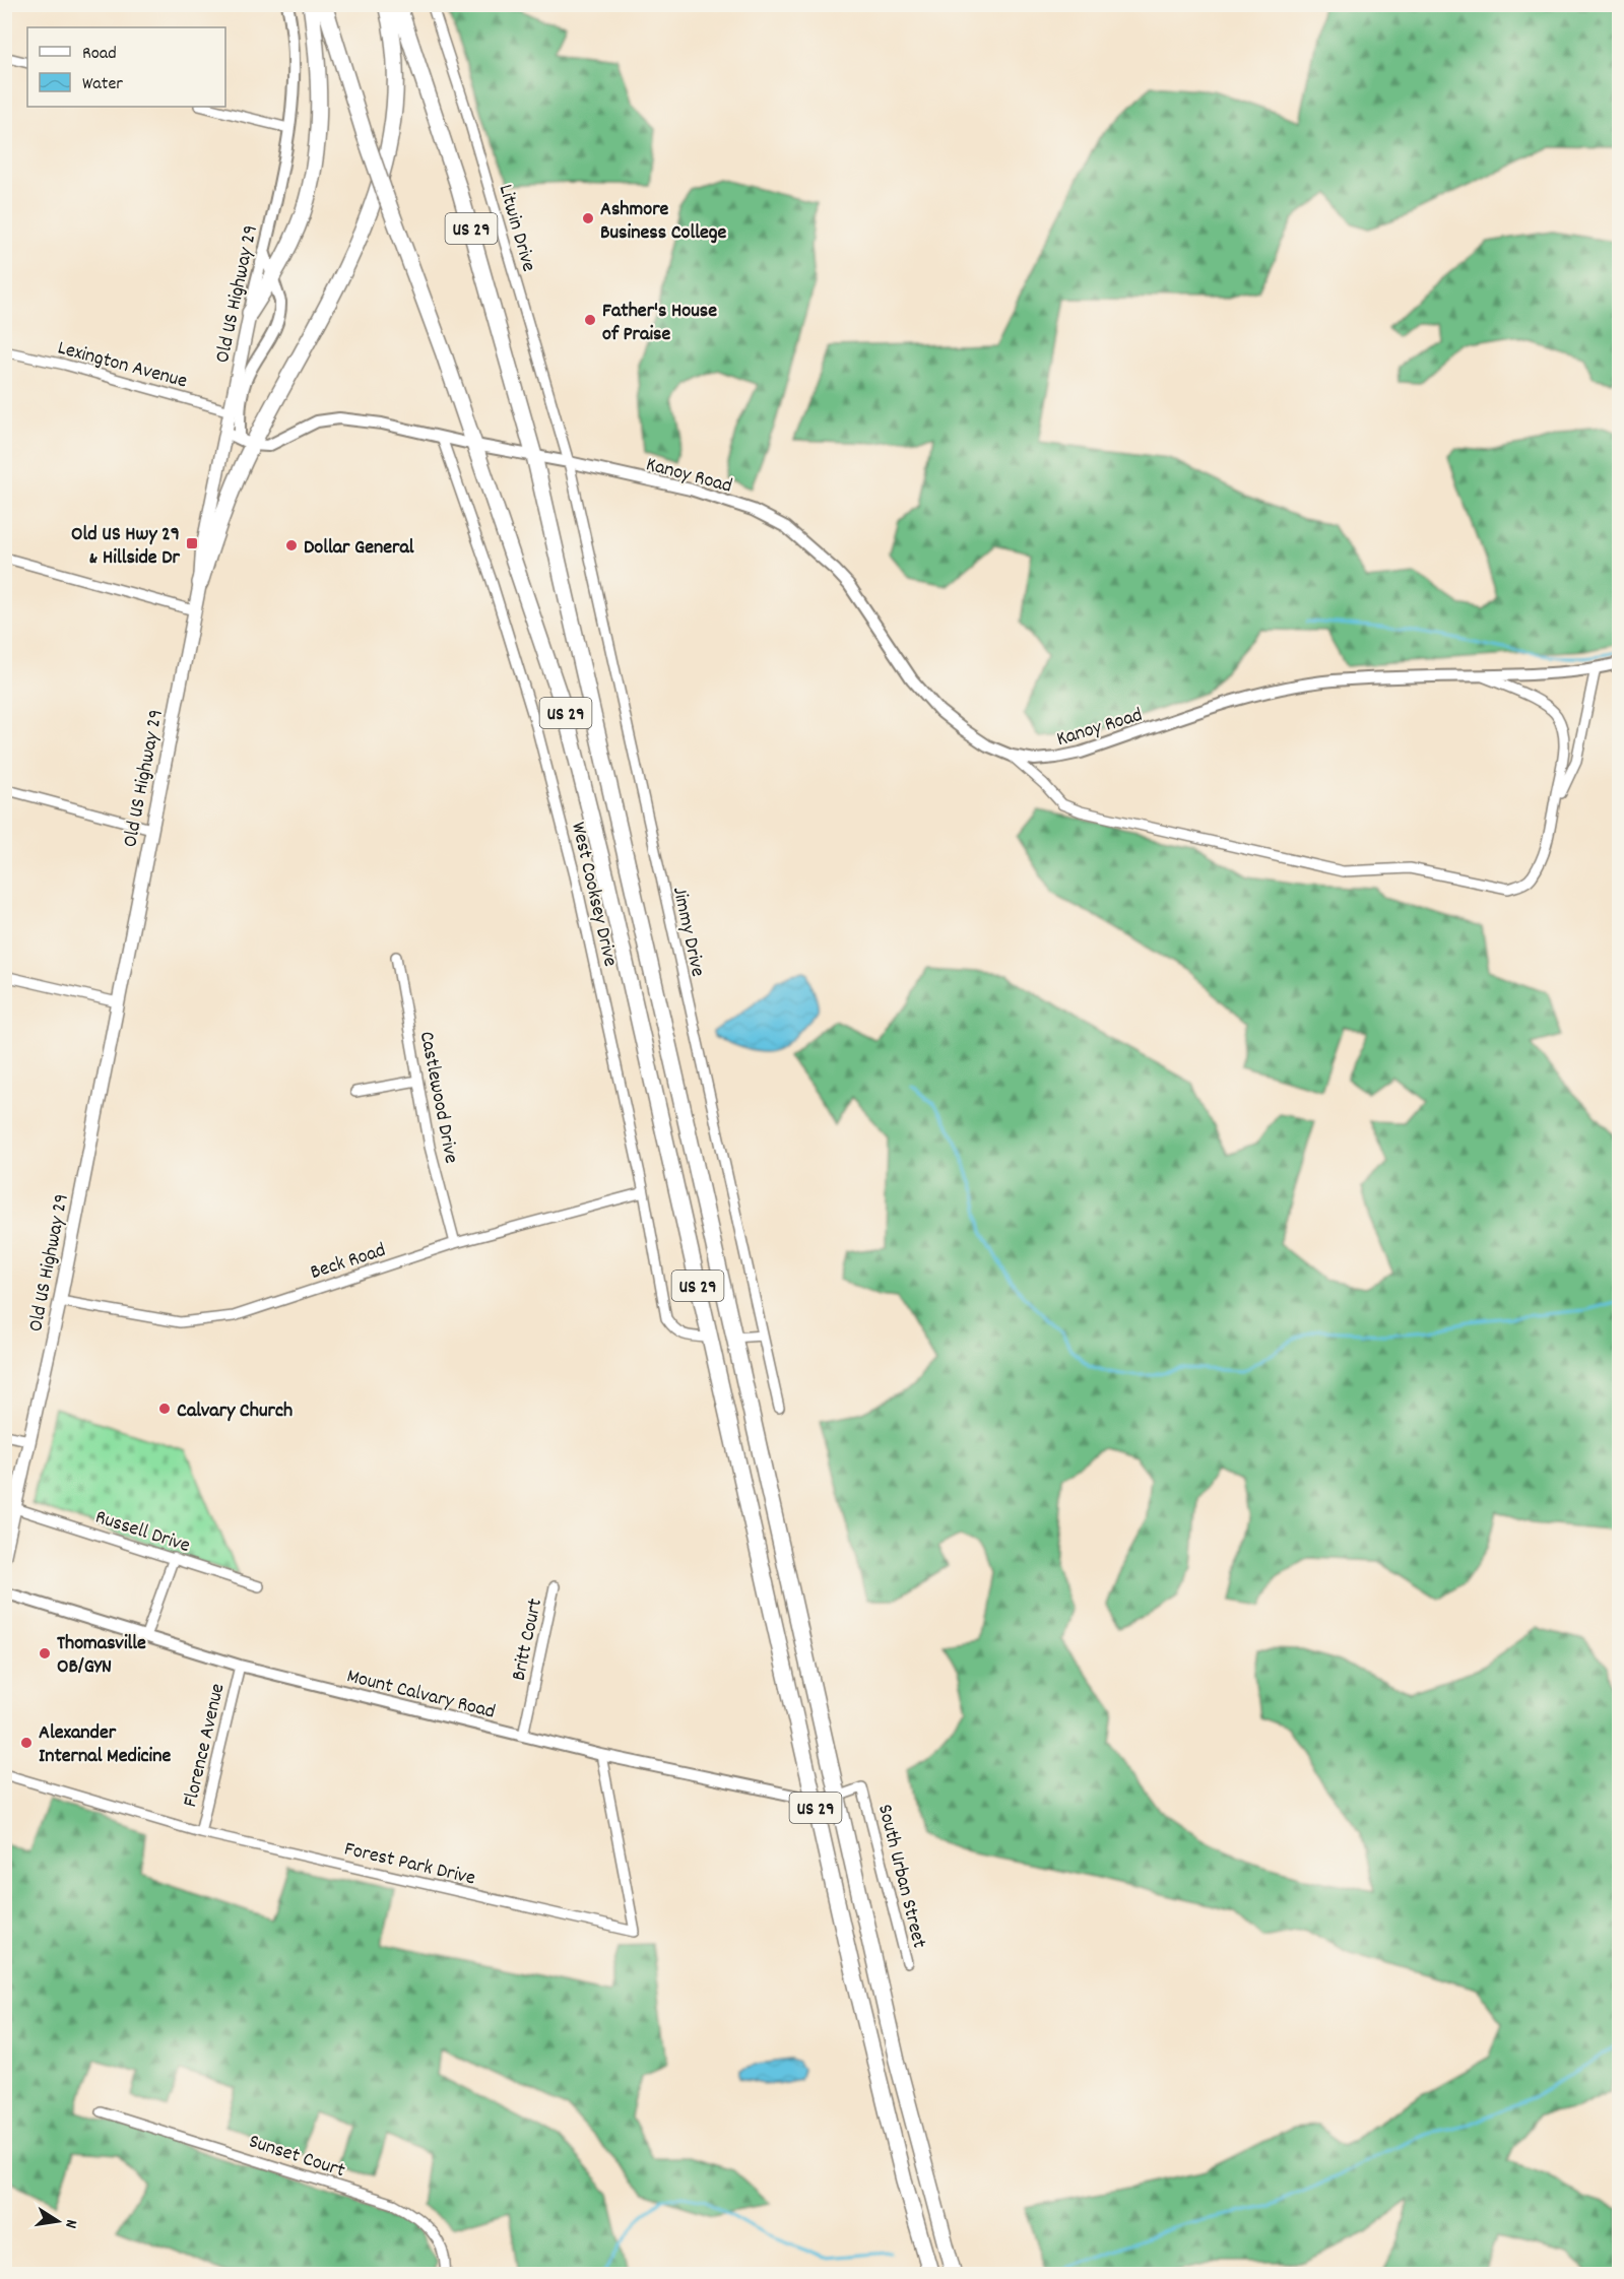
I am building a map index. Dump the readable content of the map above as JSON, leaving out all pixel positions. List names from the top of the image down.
{
  "streets": {
    "highway": ["US 29"],
    "main road": ["Old US Highway 29"],
    "street": [
      "Litwin Drive",
      "Lexington Avenue",
      "Kanoy Road",
      "West Cooksey Drive",
      "Jimmy Drive",
      "Castlewood Drive",
      "Beck Road",
      "Russell Drive",
      "Britt Court",
      "Mount Calvary Road",
      "Florence Avenue",
      "Forest Park Drive",
      "South Urban Street",
      "Sunset Court"
    ]
  },
  "crossings": [
    ["Litwin Drive", "Kanoy Road"],
    ["Litwin Drive", "Jimmy Drive"],
    ["US 29", "Kanoy Road"],
    ["US 29", "West Cooksey Drive"],
    ["US 29", "Mount Calvary Road"],
    ["US 29", "South Urban Street"],
    ["Old US Highway 29", "Lexington Avenue"],
    ["Old US Highway 29", "Beck Road"],
    ["Old US Highway 29", "Russell Drive"],
    ["Kanoy Road", "West Cooksey Drive"],
    ["Kanoy Road", "Jimmy Drive"],
    ["West Cooksey Drive", "Beck Road"],
    ["Castlewood Drive", "Beck Road"],
    ["Britt Court", "Mount Calvary Road"],
    ["Mount Calvary Road", "Florence Avenue"],
    ["Mount Calvary Road", "Forest Park Drive"],
    ["Mount Calvary Road", "South Urban Street"],
    ["Florence Avenue", "Forest Park Drive"]
  ],
  "places": {
    "other": [
      "Ashmore Business College",
      "Father's House of Praise",
      "Dollar General",
      "Calvary Church",
      "Thomasville OB/GYN",
      "Alexander Internal Medicine"
    ],
    "transit": ["Old US Hwy 29 & Hillside Dr"]
  },
  "legend": ["Road", "Water"],
  "north": "right"
}
